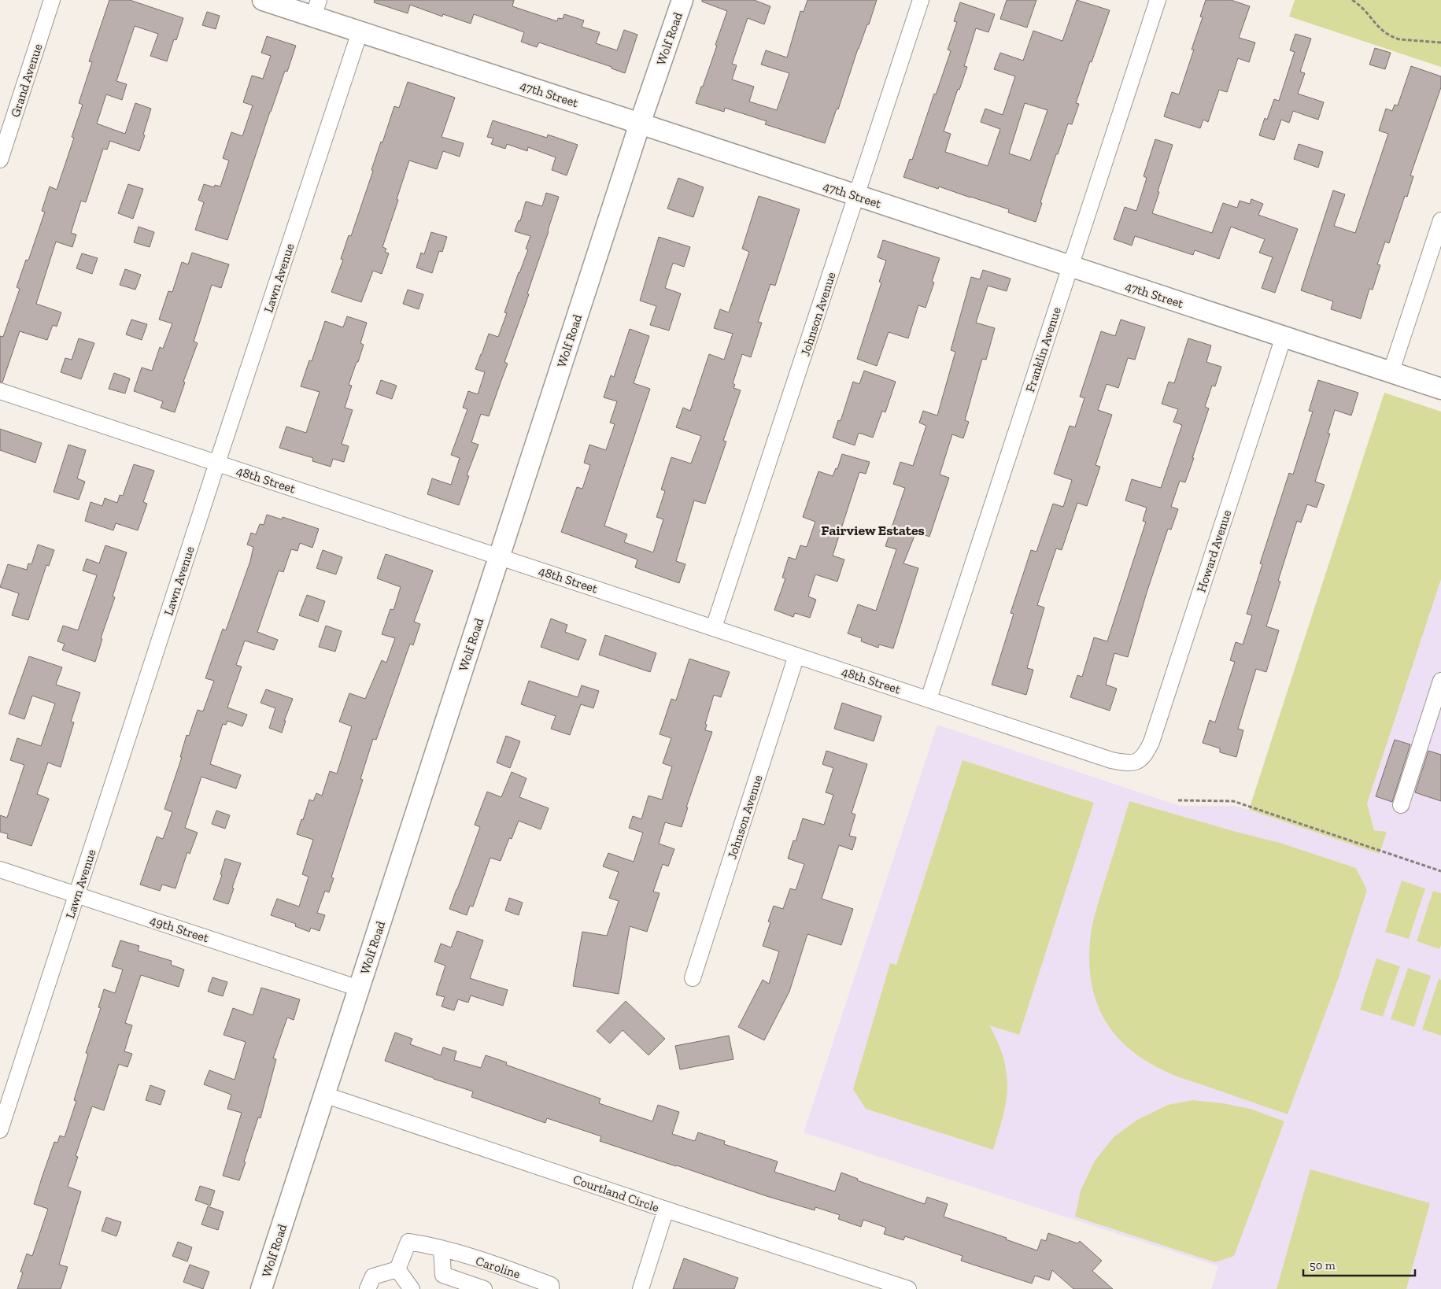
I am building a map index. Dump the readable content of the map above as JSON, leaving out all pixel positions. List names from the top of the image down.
{
  "streets": {
    "main road": ["Wolf Road", "47th Street"],
    "street": [
      "Grand Avenue",
      "Lawn Avenue",
      "Johnson Avenue",
      "Franklin Avenue",
      "48th Street",
      "Howard Avenue",
      "49th Street",
      "Courtland Circle",
      "Caroline"
    ]
  },
  "crossings": [
    ["Wolf Road", "47th Street"],
    ["Wolf Road", "48th Street"],
    ["Wolf Road", "49th Street"],
    ["Wolf Road", "Courtland Circle"],
    ["47th Street", "Lawn Avenue"],
    ["47th Street", "Johnson Avenue"],
    ["47th Street", "Franklin Avenue"],
    ["47th Street", "Howard Avenue"],
    ["Lawn Avenue", "48th Street"],
    ["Lawn Avenue", "49th Street"],
    ["Johnson Avenue", "48th Street"],
    ["Franklin Avenue", "48th Street"],
    ["48th Street", "Howard Avenue"]
  ],
  "districts": ["Fairview Estates"],
  "scale_bar": "50 m"
}
